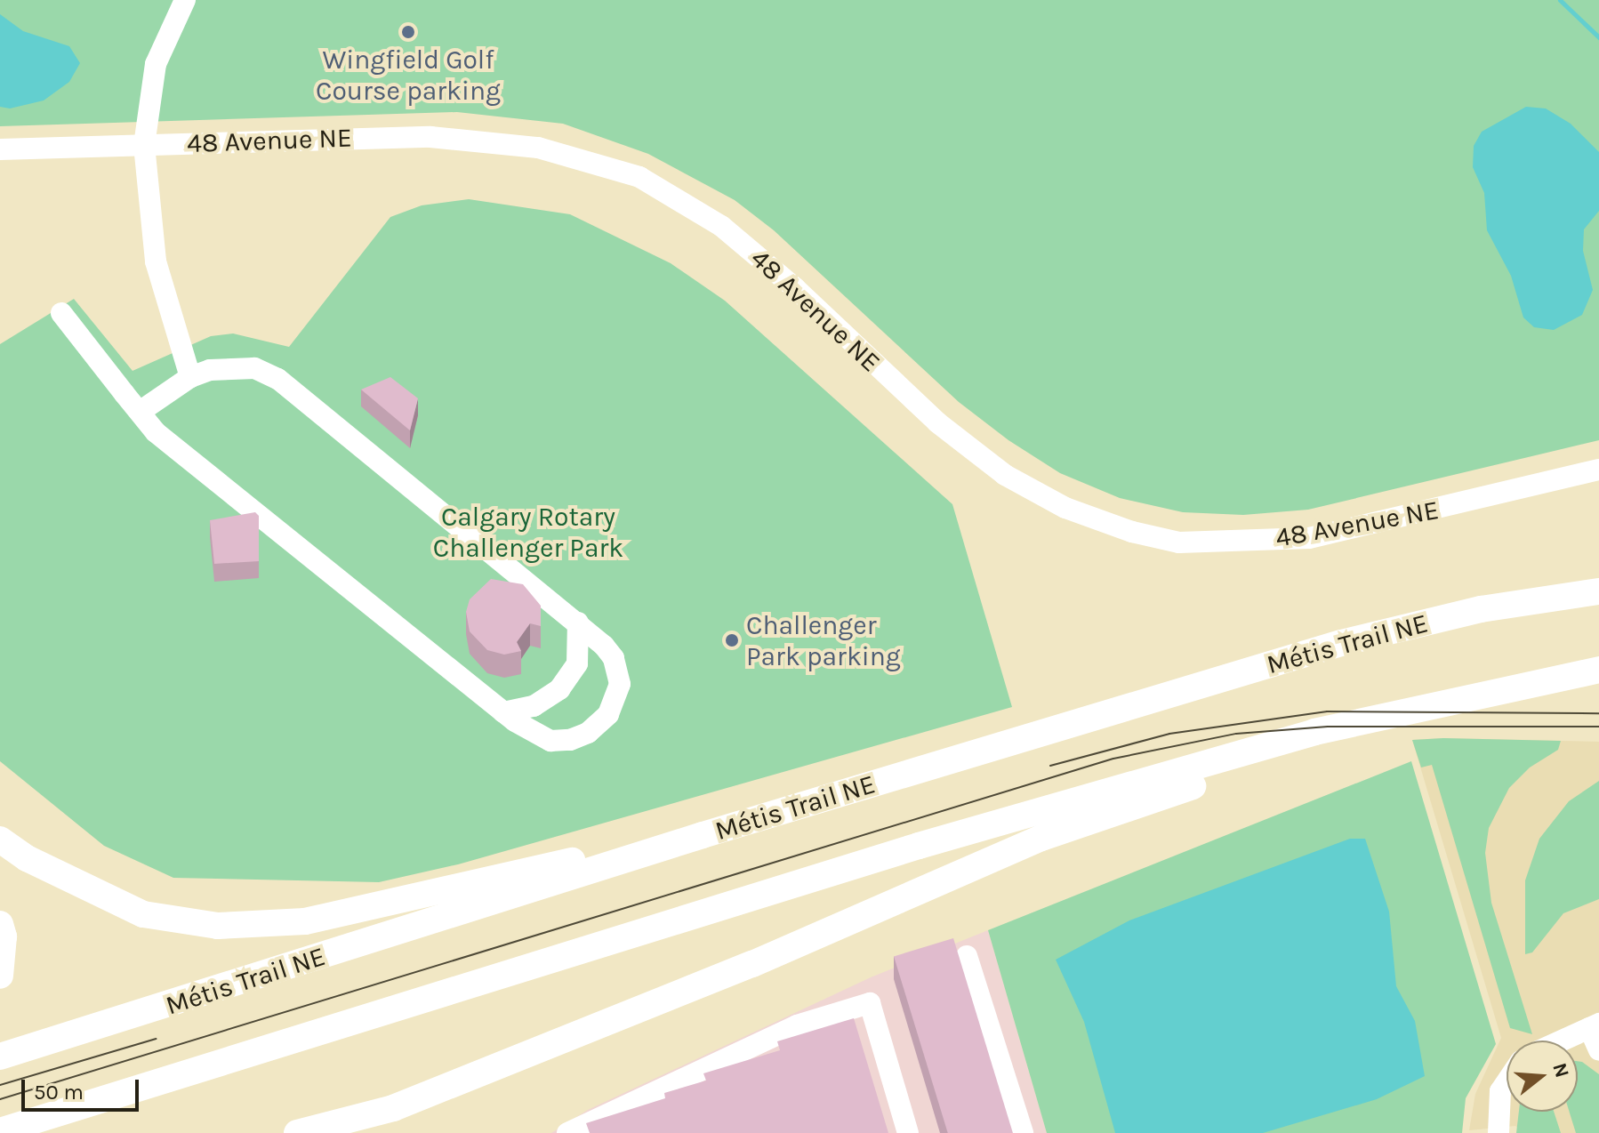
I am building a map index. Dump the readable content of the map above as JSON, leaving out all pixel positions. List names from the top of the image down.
{
  "streets": {
    "main road": ["Métis Trail NE"],
    "street": ["48 Avenue NE"]
  },
  "parks": ["Calgary Rotary Challenger Park"],
  "places": ["Wingfield Golf Course parking", "Challenger Park parking"],
  "scale_bar": "50 m",
  "north": "right"
}
